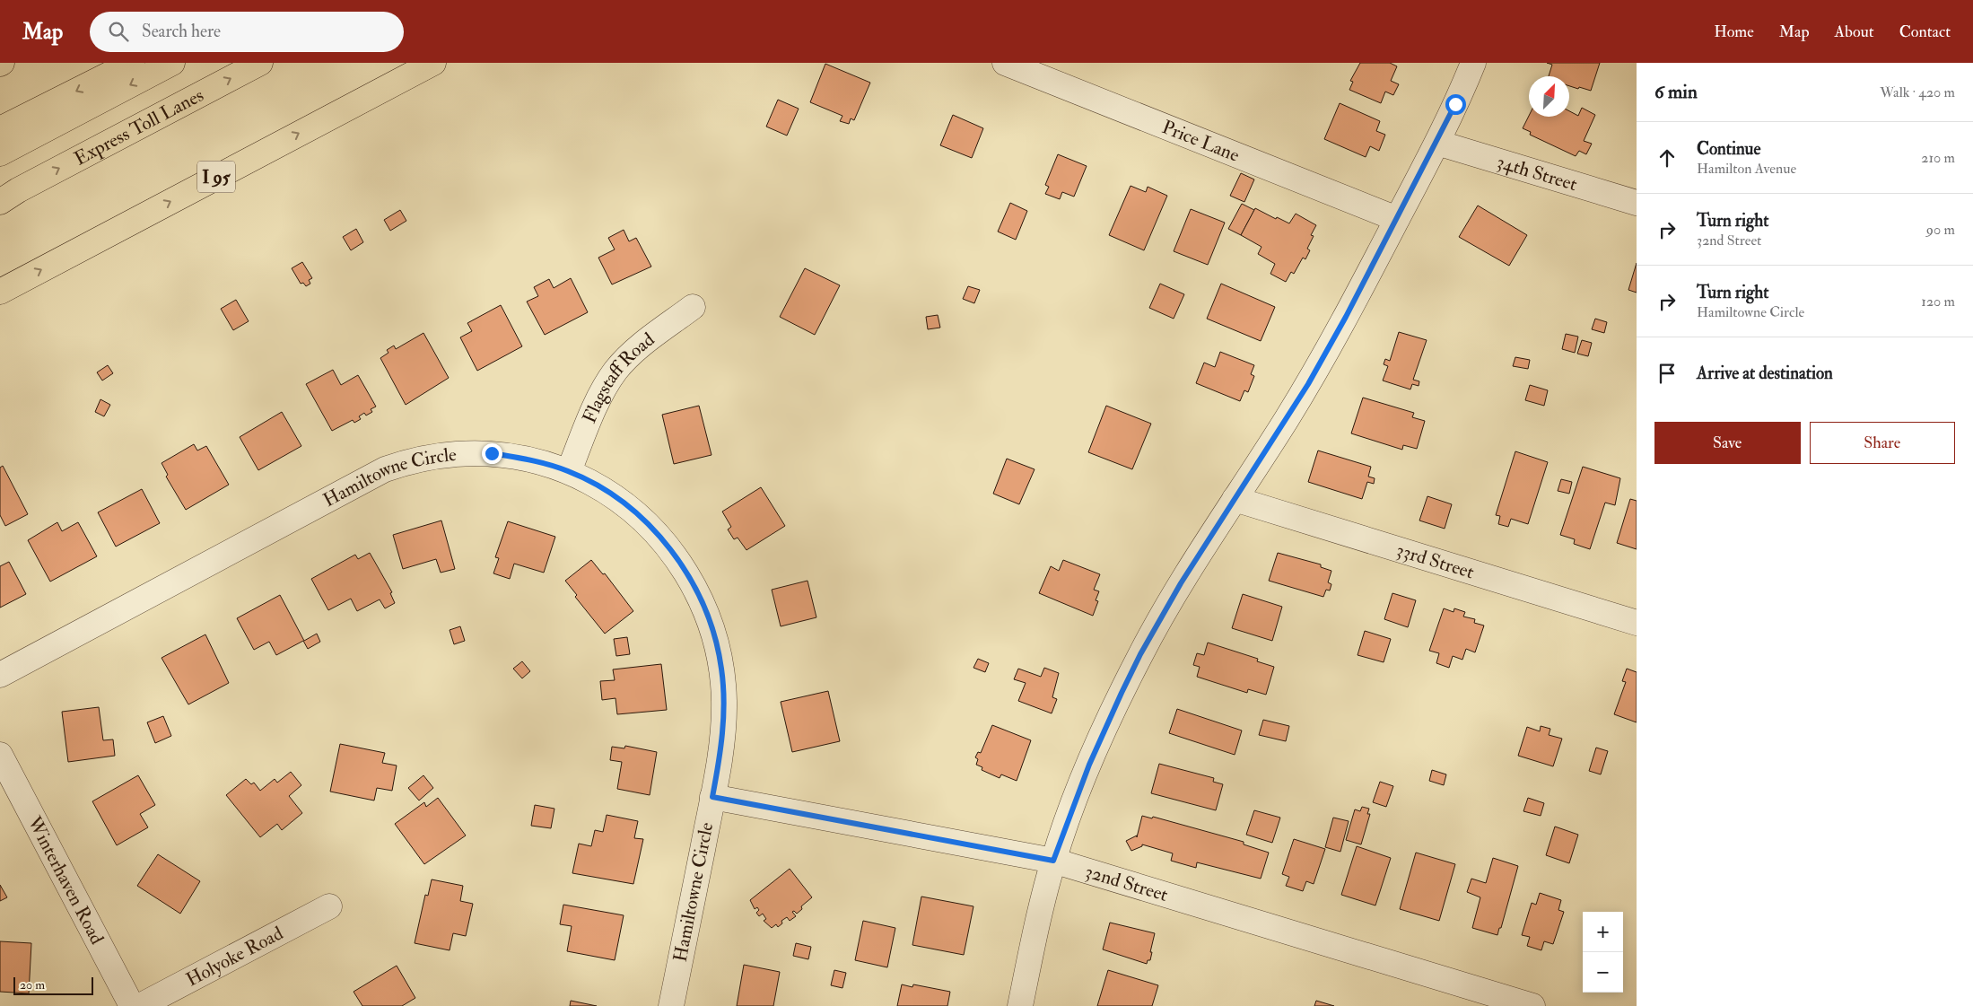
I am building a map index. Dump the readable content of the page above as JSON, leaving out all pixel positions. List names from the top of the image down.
{
  "streets": {
    "highway": ["Express Toll Lanes", "I 95"],
    "street": [
      "Price Lane",
      "34th Street",
      "Flagstaff Road",
      "Hamiltowne Circle",
      "33rd Street",
      "Winterhaven Road",
      "32nd Street",
      "Holyoke Road"
    ]
  },
  "crossings": [
    ["Flagstaff Road", "Hamiltowne Circle"],
    ["Hamiltowne Circle", "32nd Street"]
  ],
  "scale_bar": "20 m",
  "north": "top right",
  "page": {
    "header": "Map",
    "search": "Search here",
    "nav": [
      "Home",
      "Map",
      "About",
      "Contact"
    ],
    "heading": ["6 min", "Walk · 420 m"],
    "list": [
      ["Continue", "Hamilton Avenue", "210 m"],
      ["Turn right", "32nd Street", "90 m"],
      ["Turn right", "Hamiltowne Circle", "120 m"],
      "Arrive at destination"
    ],
    "buttons": ["Save", "Share"],
    "map_buttons": ["+", "−"],
    "scale": "20 m"
  }
}
